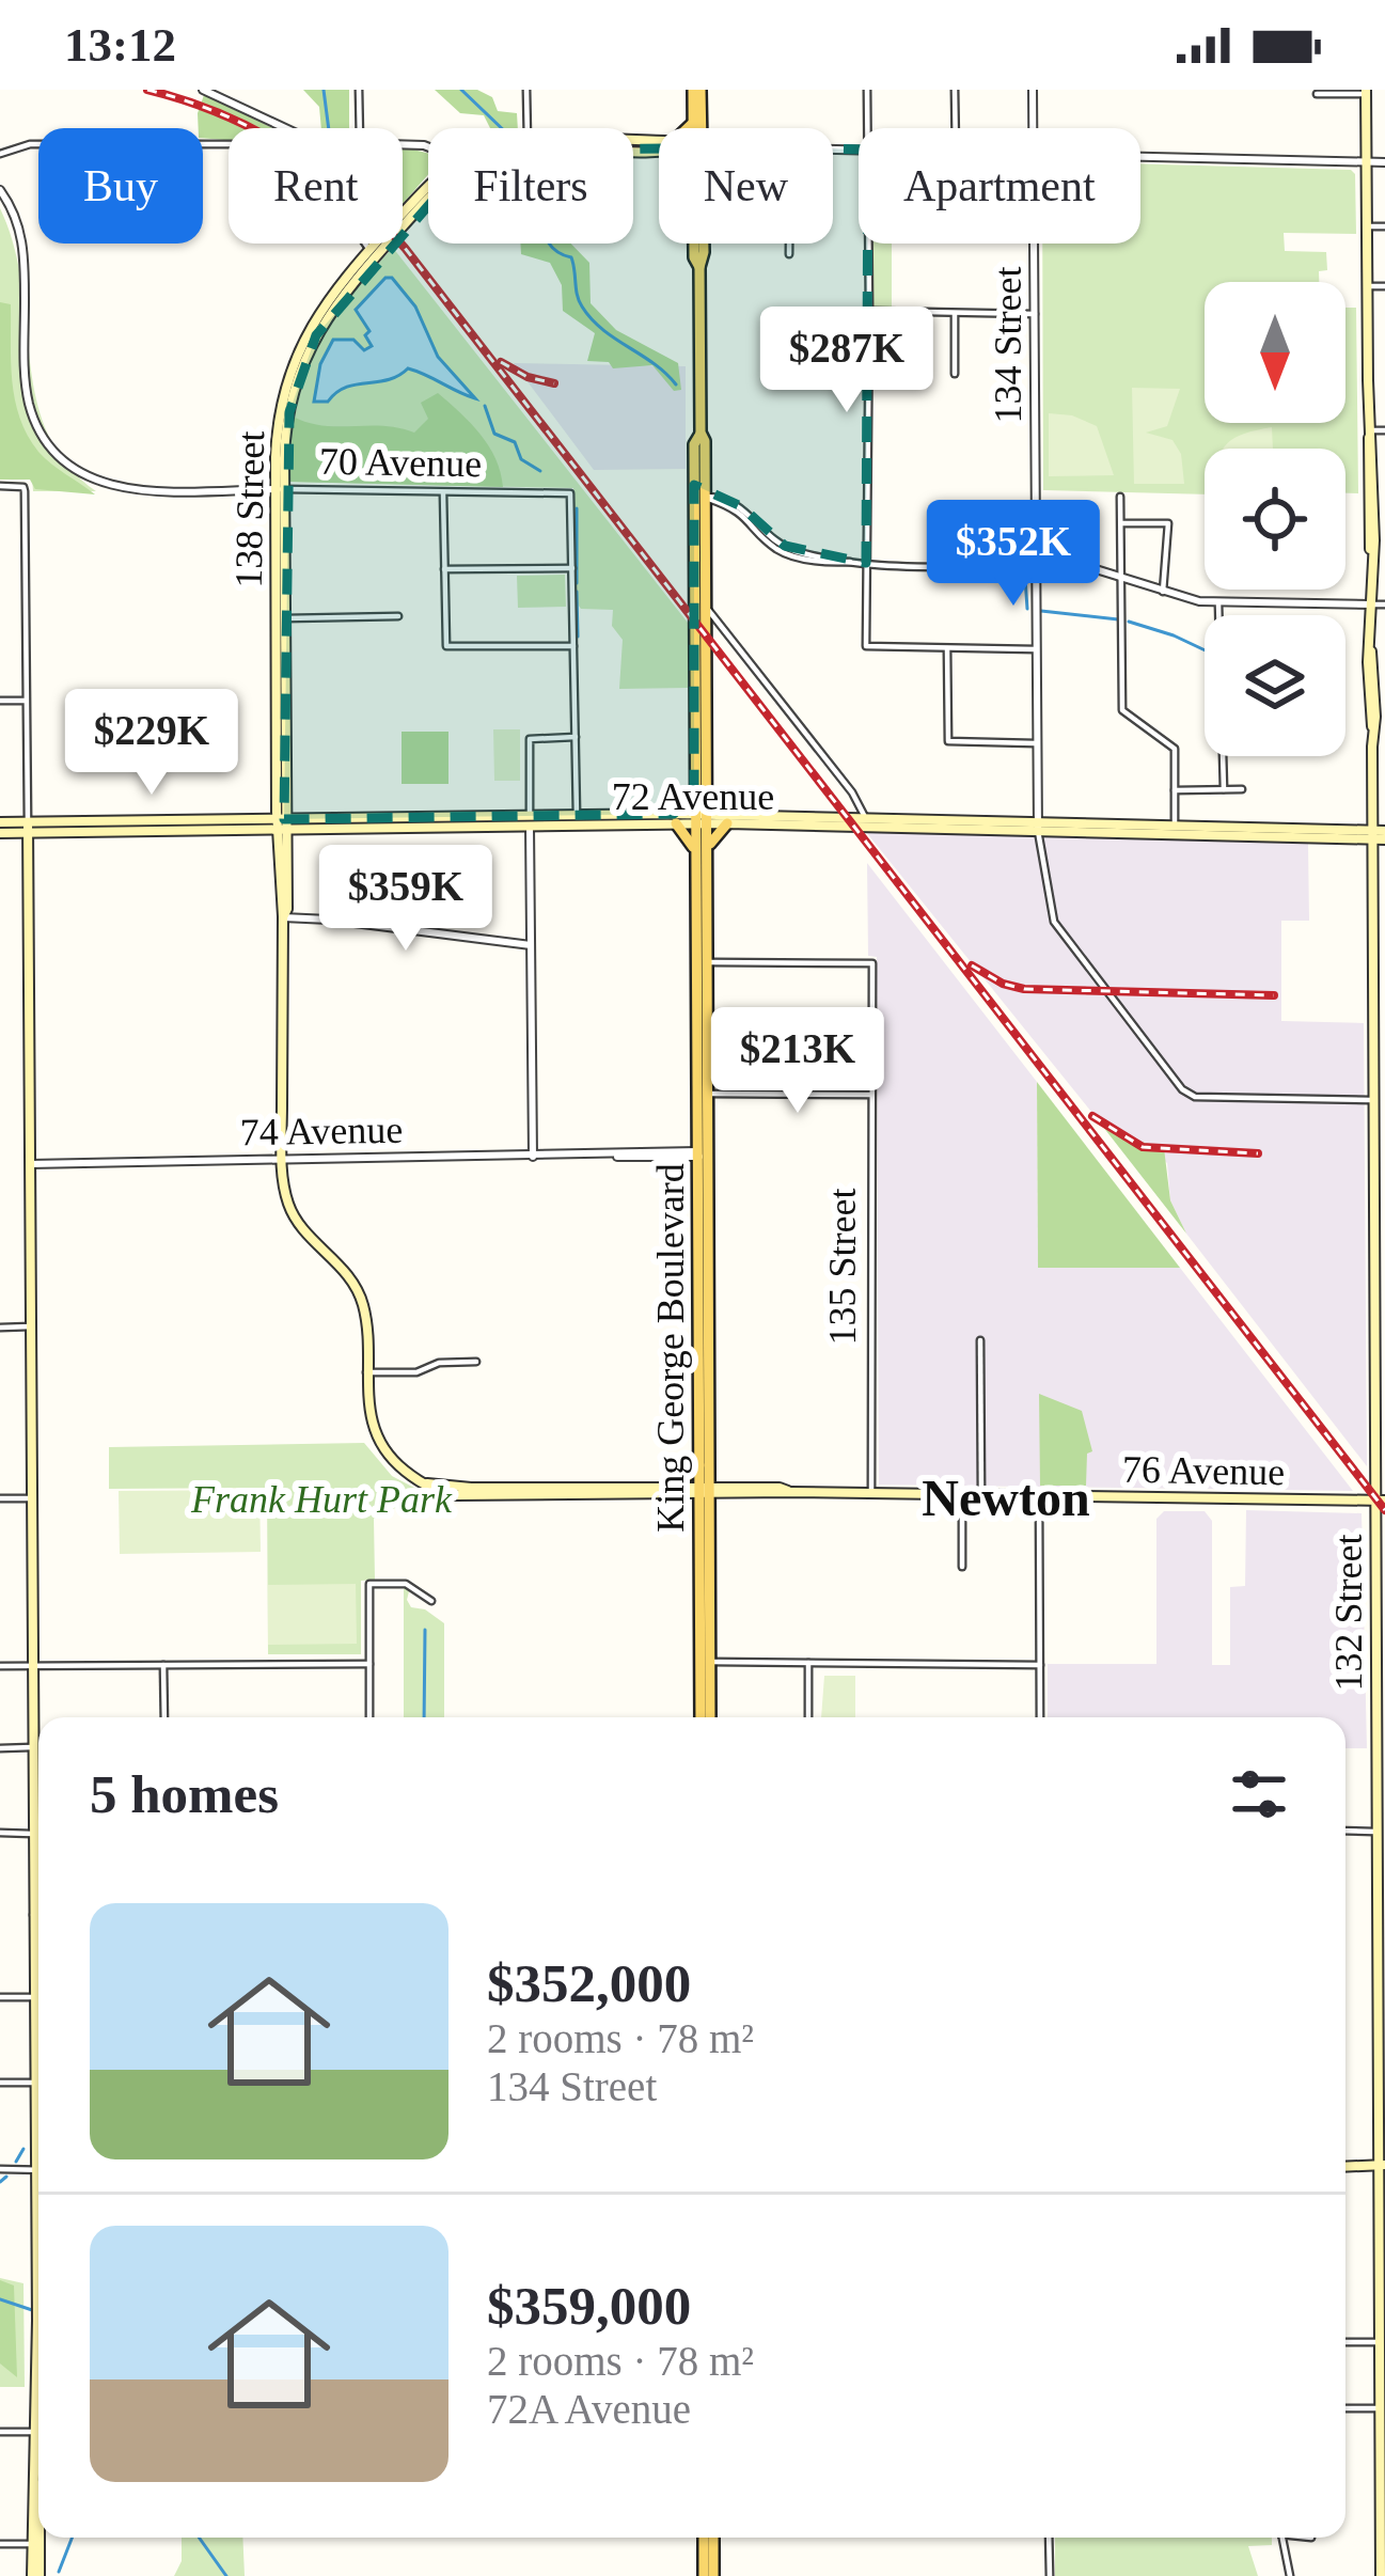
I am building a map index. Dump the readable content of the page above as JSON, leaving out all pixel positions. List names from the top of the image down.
{
  "streets": {
    "main road": [
      "138 Street",
      "72 Avenue",
      "King George Boulevard",
      "76 Avenue",
      "132 Street"
    ],
    "street": [
      "134 Street",
      "70 Avenue",
      "74 Avenue",
      "135 Street"
    ]
  },
  "crossings": [
    ["134 Street", "72 Avenue"],
    ["70 Avenue", "138 Street"],
    ["138 Street", "72 Avenue"],
    ["138 Street", "74 Avenue"],
    ["138 Street", "76 Avenue"],
    ["72 Avenue", "King George Boulevard"],
    ["72 Avenue", "132 Street"],
    ["74 Avenue", "King George Boulevard"],
    ["135 Street", "King George Boulevard"],
    ["135 Street", "76 Avenue"],
    ["King George Boulevard", "76 Avenue"],
    ["76 Avenue", "132 Street"]
  ],
  "districts": ["Newton"],
  "parks": ["Frank Hurt Park"],
  "north": "bottom",
  "page": {
    "status": "13:12",
    "chip": [
      "Buy",
      "Rent",
      "Filters",
      "New",
      "Apartment"
    ],
    "price": [
      "$287K",
      "$352K",
      "$229K",
      "$359K",
      "$213K"
    ],
    "heading": "5 homes",
    "list": [
      {
        "name": "$352,000",
        "note": "2 rooms · 78 m² · 134 Street"
      },
      {
        "name": "$359,000",
        "note": "2 rooms · 78 m² · 72A Avenue"
      }
    ]
  }
}
